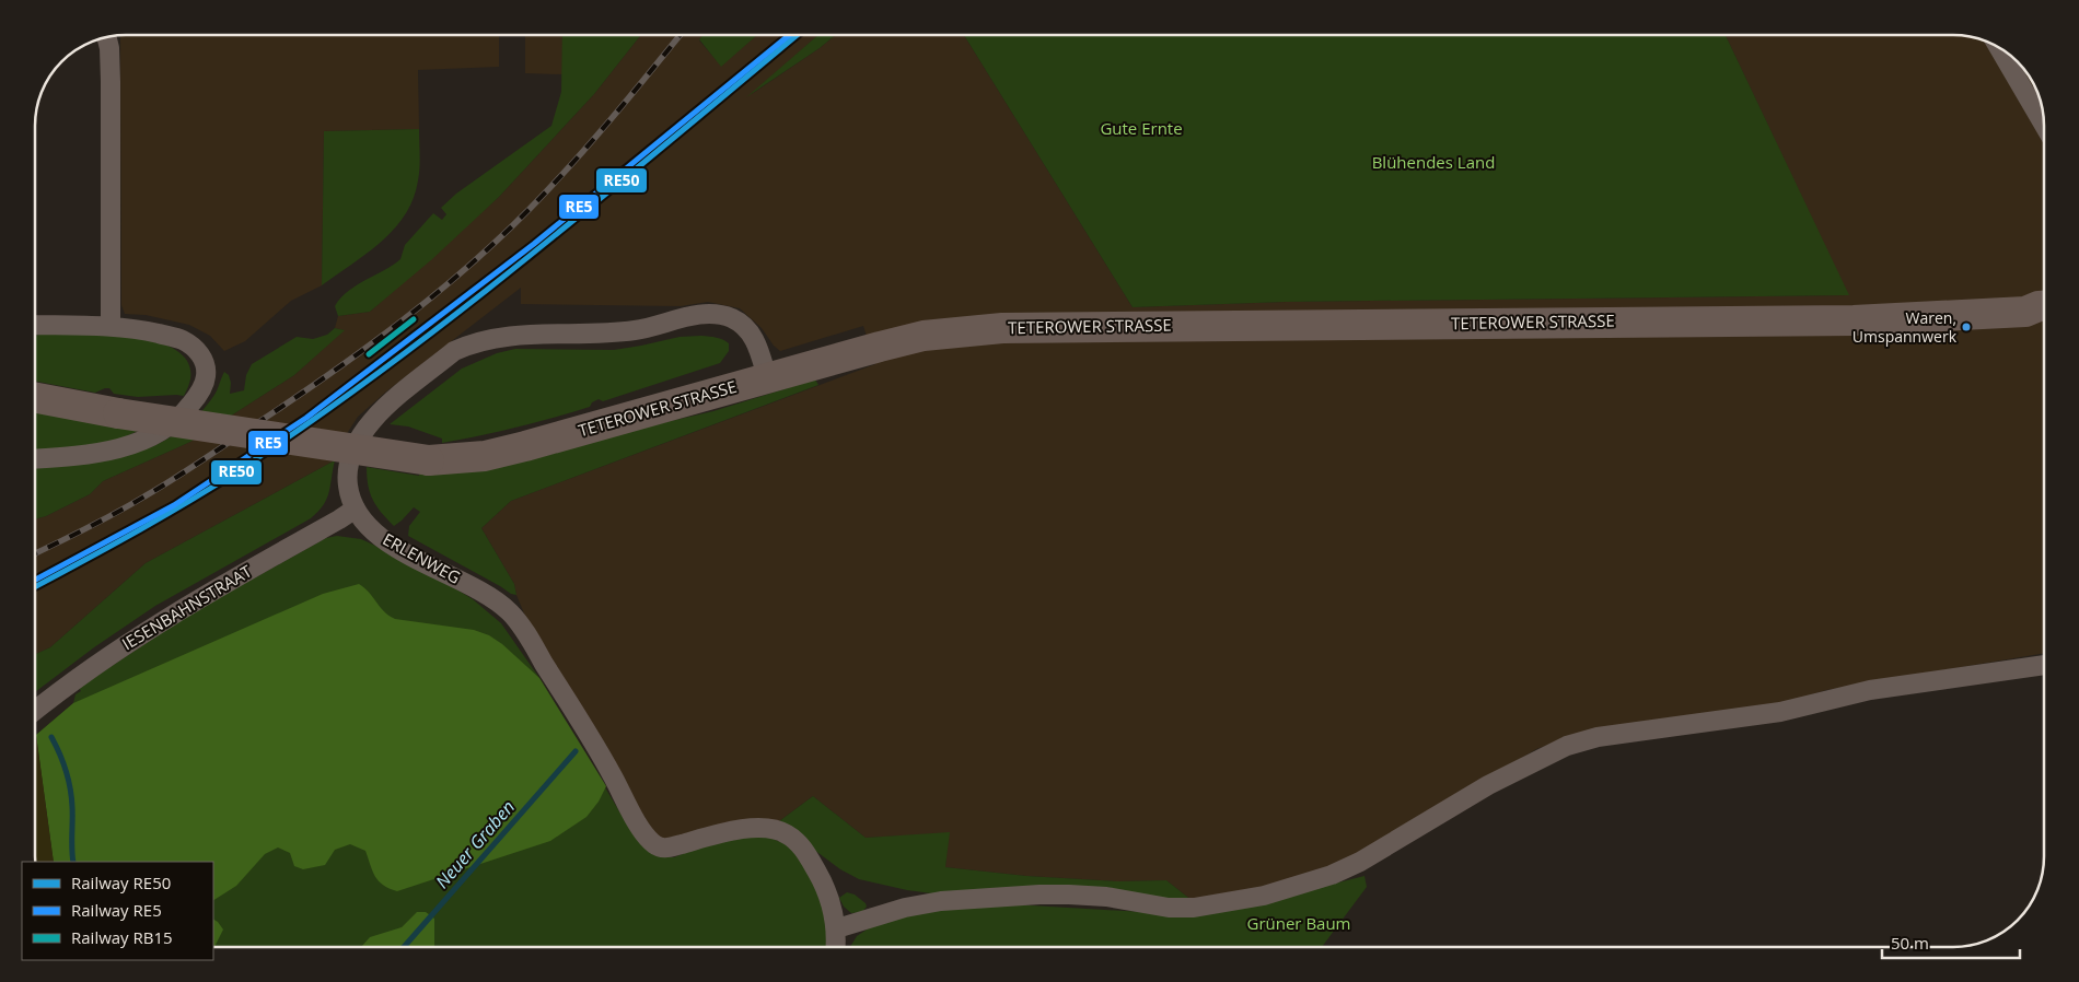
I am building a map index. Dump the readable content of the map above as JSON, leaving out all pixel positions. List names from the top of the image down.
{
  "streets": {
    "main road": ["TETEROWER STRASSE"],
    "street": ["ERLENWEG", "IESENBAHNSTRAAT"]
  },
  "crossings": [
    ["TETEROWER STRASSE", "ERLENWEG"],
    ["ERLENWEG", "IESENBAHNSTRAAT"]
  ],
  "water": ["Neuer Graben"],
  "parks": ["Gute Ernte", "Blühendes Land", "Grüner Baum"],
  "places": ["Waren, Umspannwerk"],
  "lines": ["rail line RE50", "rail line RE5", "rail line RB15"],
  "legend": ["Railway RE50", "Railway RE5", "Railway RB15"],
  "scale_bar": "50 m"
}
